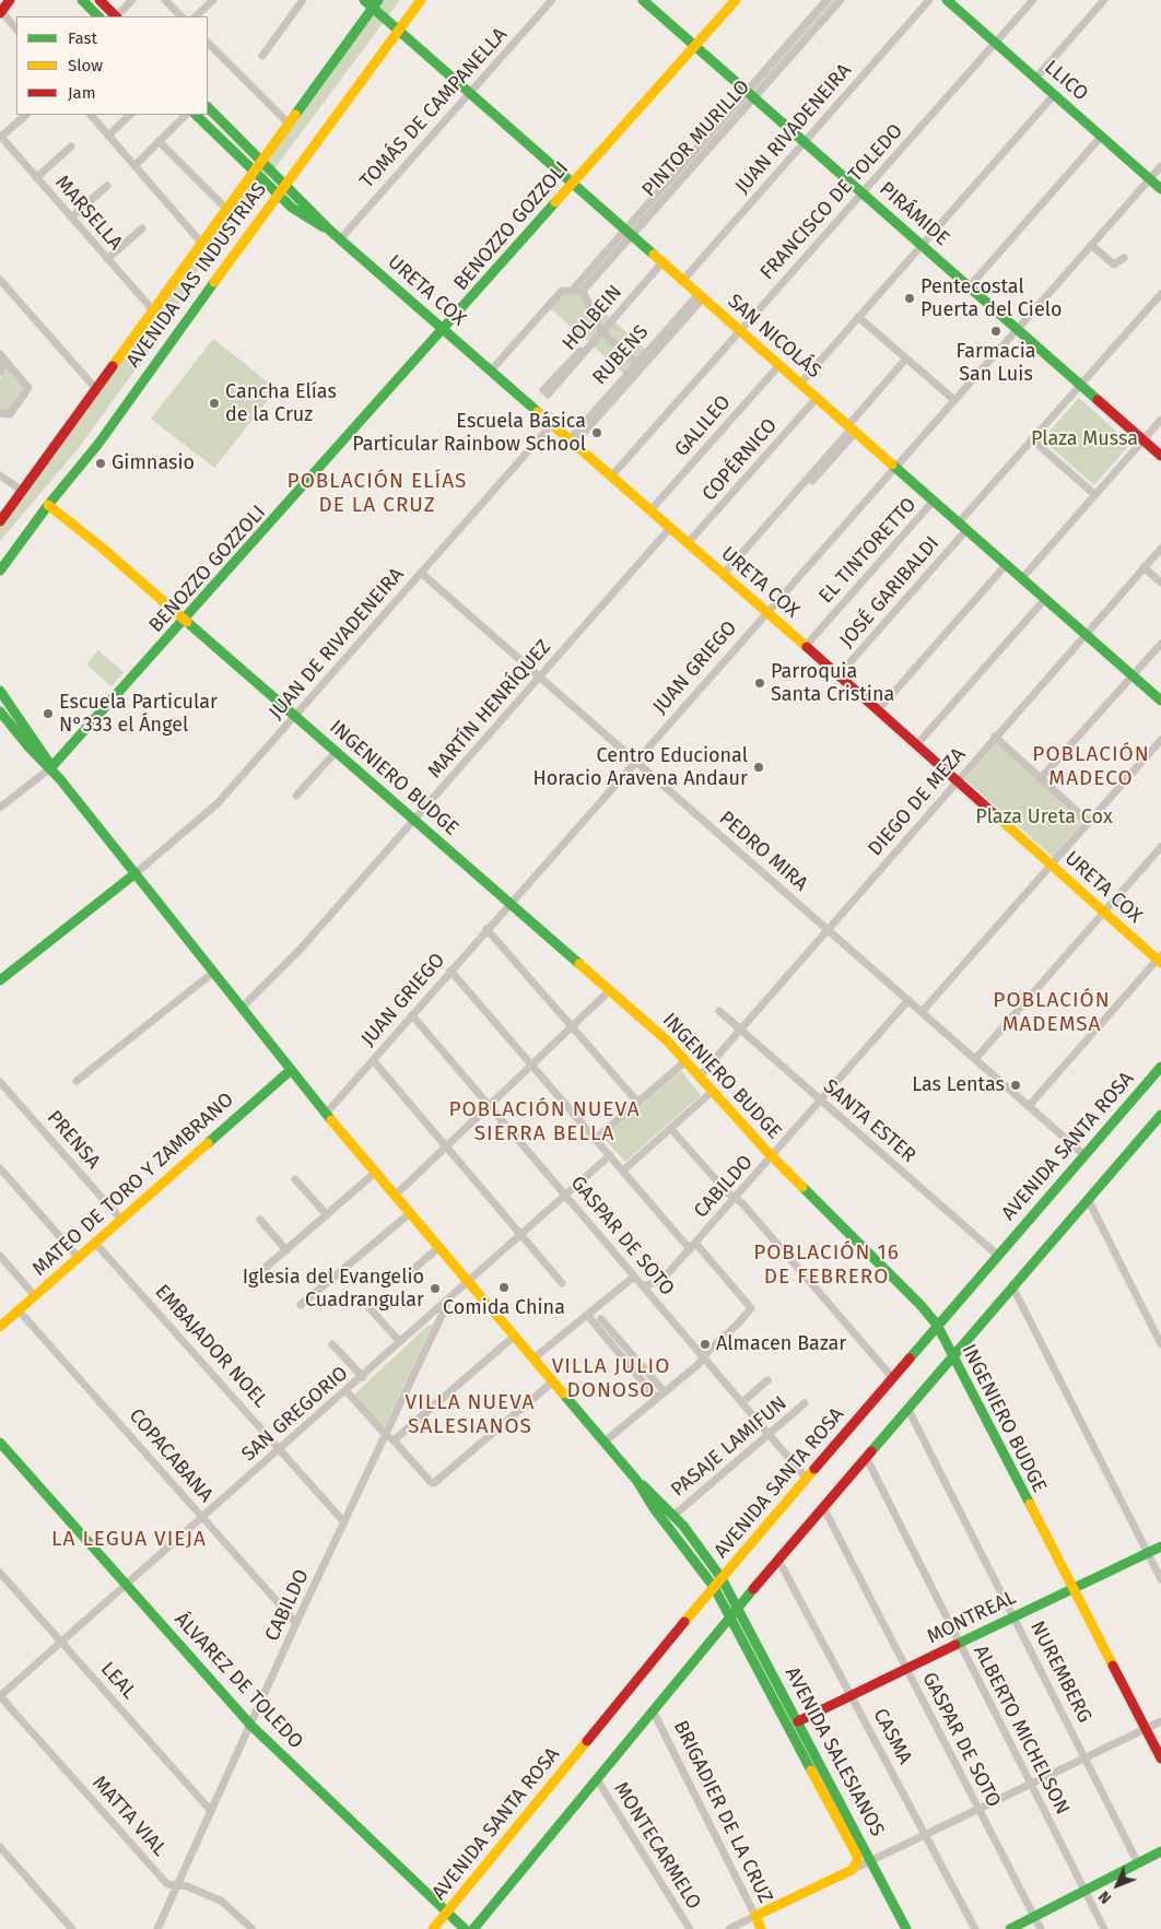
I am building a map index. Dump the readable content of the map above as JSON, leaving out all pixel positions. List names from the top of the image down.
{
  "streets": {
    "street": [
      "LLICO",
      "TOMÁS DE CAMPANELLA",
      "JUAN RIVADENEIRA",
      "PINTOR MURILLO",
      "FRANCISCO DE TOLEDO",
      "MARSELLA",
      "PIRÁMIDE",
      "BENOZZO GOZZOLI",
      "AVENIDA LAS INDUSTRIAS",
      "URETA COX",
      "HOLBEIN",
      "SAN NICOLÁS",
      "RUBENS",
      "GALILEO",
      "COPÉRNICO",
      "EL TINTORETTO",
      "JOSÉ GARIBALDI",
      "JUAN DE RIVADENEIRA",
      "JUAN GRIEGO",
      "MARTÍN HENRÍQUEZ",
      "INGENIERO BUDGE",
      "DIEGO DE MEZA",
      "PEDRO MIRA",
      "SANTA ESTER",
      "PRENSA",
      "AVENIDA SANTA ROSA",
      "MATEO DE TORO Y ZAMBRANO",
      "CABILDO",
      "GASPAR DE SOTO",
      "EMBAJADOR NOEL",
      "SAN GREGORIO",
      "PASAJE LAMIFUN",
      "COPACABANA",
      "MONTREAL",
      "NUREMBERG",
      "LEAL",
      "ÁLVAREZ DE TOLEDO",
      "ALBERTO MICHELSON",
      "CASMA",
      "AVENIDA SALESIANOS",
      "BRIGADIER DE LA CRUZ",
      "MATTA VIAL",
      "MONTECARMELO"
    ]
  },
  "crossings": [
    ["LLICO", "FRANCISCO DE TOLEDO"],
    ["LLICO", "JUAN GRIEGO"],
    ["TOMÁS DE CAMPANELLA", "URETA COX"],
    ["TOMÁS DE CAMPANELLA", "SAN NICOLÁS"],
    ["JUAN RIVADENEIRA", "PIRÁMIDE"],
    ["JUAN RIVADENEIRA", "SAN NICOLÁS"],
    ["PINTOR MURILLO", "PIRÁMIDE"],
    ["PINTOR MURILLO", "URETA COX"],
    ["PINTOR MURILLO", "SAN NICOLÁS"],
    ["FRANCISCO DE TOLEDO", "PIRÁMIDE"],
    ["FRANCISCO DE TOLEDO", "URETA COX"],
    ["FRANCISCO DE TOLEDO", "SAN NICOLÁS"],
    ["MARSELLA", "AVENIDA LAS INDUSTRIAS"],
    ["PIRÁMIDE", "BENOZZO GOZZOLI"],
    ["PIRÁMIDE", "JUAN GRIEGO"],
    ["BENOZZO GOZZOLI", "URETA COX"],
    ["BENOZZO GOZZOLI", "SAN NICOLÁS"],
    ["BENOZZO GOZZOLI", "INGENIERO BUDGE"],
    ["AVENIDA LAS INDUSTRIAS", "URETA COX"],
    ["AVENIDA LAS INDUSTRIAS", "SAN NICOLÁS"],
    ["AVENIDA LAS INDUSTRIAS", "INGENIERO BUDGE"],
    ["URETA COX", "RUBENS"],
    ["URETA COX", "GALILEO"],
    ["URETA COX", "COPÉRNICO"],
    ["URETA COX", "EL TINTORETTO"],
    ["URETA COX", "JOSÉ GARIBALDI"],
    ["URETA COX", "JUAN DE RIVADENEIRA"],
    ["URETA COX", "JUAN GRIEGO"],
    ["URETA COX", "MARTÍN HENRÍQUEZ"],
    ["URETA COX", "DIEGO DE MEZA"],
    ["HOLBEIN", "SAN NICOLÁS"],
    ["SAN NICOLÁS", "RUBENS"],
    ["SAN NICOLÁS", "GALILEO"],
    ["SAN NICOLÁS", "COPÉRNICO"],
    ["SAN NICOLÁS", "EL TINTORETTO"],
    ["SAN NICOLÁS", "JOSÉ GARIBALDI"],
    ["SAN NICOLÁS", "JUAN GRIEGO"],
    ["SAN NICOLÁS", "DIEGO DE MEZA"],
    ["JUAN DE RIVADENEIRA", "INGENIERO BUDGE"],
    ["JUAN DE RIVADENEIRA", "PEDRO MIRA"],
    ["JUAN GRIEGO", "INGENIERO BUDGE"],
    ["JUAN GRIEGO", "PEDRO MIRA"],
    ["JUAN GRIEGO", "GASPAR DE SOTO"],
    ["MARTÍN HENRÍQUEZ", "INGENIERO BUDGE"],
    ["MARTÍN HENRÍQUEZ", "PEDRO MIRA"],
    ["INGENIERO BUDGE", "DIEGO DE MEZA"],
    ["INGENIERO BUDGE", "AVENIDA SANTA ROSA"],
    ["INGENIERO BUDGE", "CABILDO"],
    ["INGENIERO BUDGE", "MONTREAL"],
    ["DIEGO DE MEZA", "PEDRO MIRA"],
    ["DIEGO DE MEZA", "SANTA ESTER"],
    ["PEDRO MIRA", "AVENIDA SANTA ROSA"],
    ["PEDRO MIRA", "CABILDO"],
    ["SANTA ESTER", "AVENIDA SANTA ROSA"],
    ["SANTA ESTER", "CABILDO"],
    ["PRENSA", "MATEO DE TORO Y ZAMBRANO"],
    ["AVENIDA SANTA ROSA", "GASPAR DE SOTO"],
    ["AVENIDA SANTA ROSA", "ÁLVAREZ DE TOLEDO"],
    ["AVENIDA SANTA ROSA", "AVENIDA SALESIANOS"],
    ["MATEO DE TORO Y ZAMBRANO", "EMBAJADOR NOEL"],
    ["MATEO DE TORO Y ZAMBRANO", "COPACABANA"],
    ["CABILDO", "GASPAR DE SOTO"],
    ["CABILDO", "EMBAJADOR NOEL"],
    ["CABILDO", "SAN GREGORIO"],
    ["CABILDO", "COPACABANA"],
    ["CABILDO", "LEAL"],
    ["CABILDO", "ÁLVAREZ DE TOLEDO"],
    ["CABILDO", "MATTA VIAL"],
    ["GASPAR DE SOTO", "SAN GREGORIO"],
    ["GASPAR DE SOTO", "PASAJE LAMIFUN"],
    ["GASPAR DE SOTO", "MONTREAL"],
    ["EMBAJADOR NOEL", "SAN GREGORIO"],
    ["SAN GREGORIO", "COPACABANA"],
    ["SAN GREGORIO", "LEAL"],
    ["SAN GREGORIO", "ÁLVAREZ DE TOLEDO"],
    ["SAN GREGORIO", "MATTA VIAL"],
    ["PASAJE LAMIFUN", "AVENIDA SALESIANOS"],
    ["MONTREAL", "NUREMBERG"],
    ["MONTREAL", "ALBERTO MICHELSON"],
    ["MONTREAL", "CASMA"],
    ["MONTREAL", "AVENIDA SALESIANOS"]
  ],
  "districts": [
    "POBLACIÓN ELÍAS DE LA CRUZ",
    "POBLACIÓN MADECO",
    "POBLACIÓN MADEMSA",
    "POBLACIÓN NUEVA SIERRA BELLA",
    "POBLACIÓN 16 DE FEBRERO",
    "VILLA JULIO DONOSO",
    "VILLA NUEVA SALESIANOS",
    "LA LEGUA VIEJA"
  ],
  "parks": ["Plaza Mussa", "Plaza Ureta Cox"],
  "places": [
    "Pentecostal Puerta del Cielo",
    "Farmacia San Luis",
    "Cancha Elías de la Cruz",
    "Escuela Básica Particular Rainbow School",
    "Gimnasio",
    "Parroquia Santa Cristina",
    "Escuela Particular N°333 el Ángel",
    "Centro Educional Horacio Aravena Andaur",
    "Las Lentas",
    "Comida China",
    "Iglesia del Evangelio Cuadrangular",
    "Almacen Bazar"
  ],
  "legend": ["Fast", "Slow", "Jam"],
  "north": "bottom left"
}
